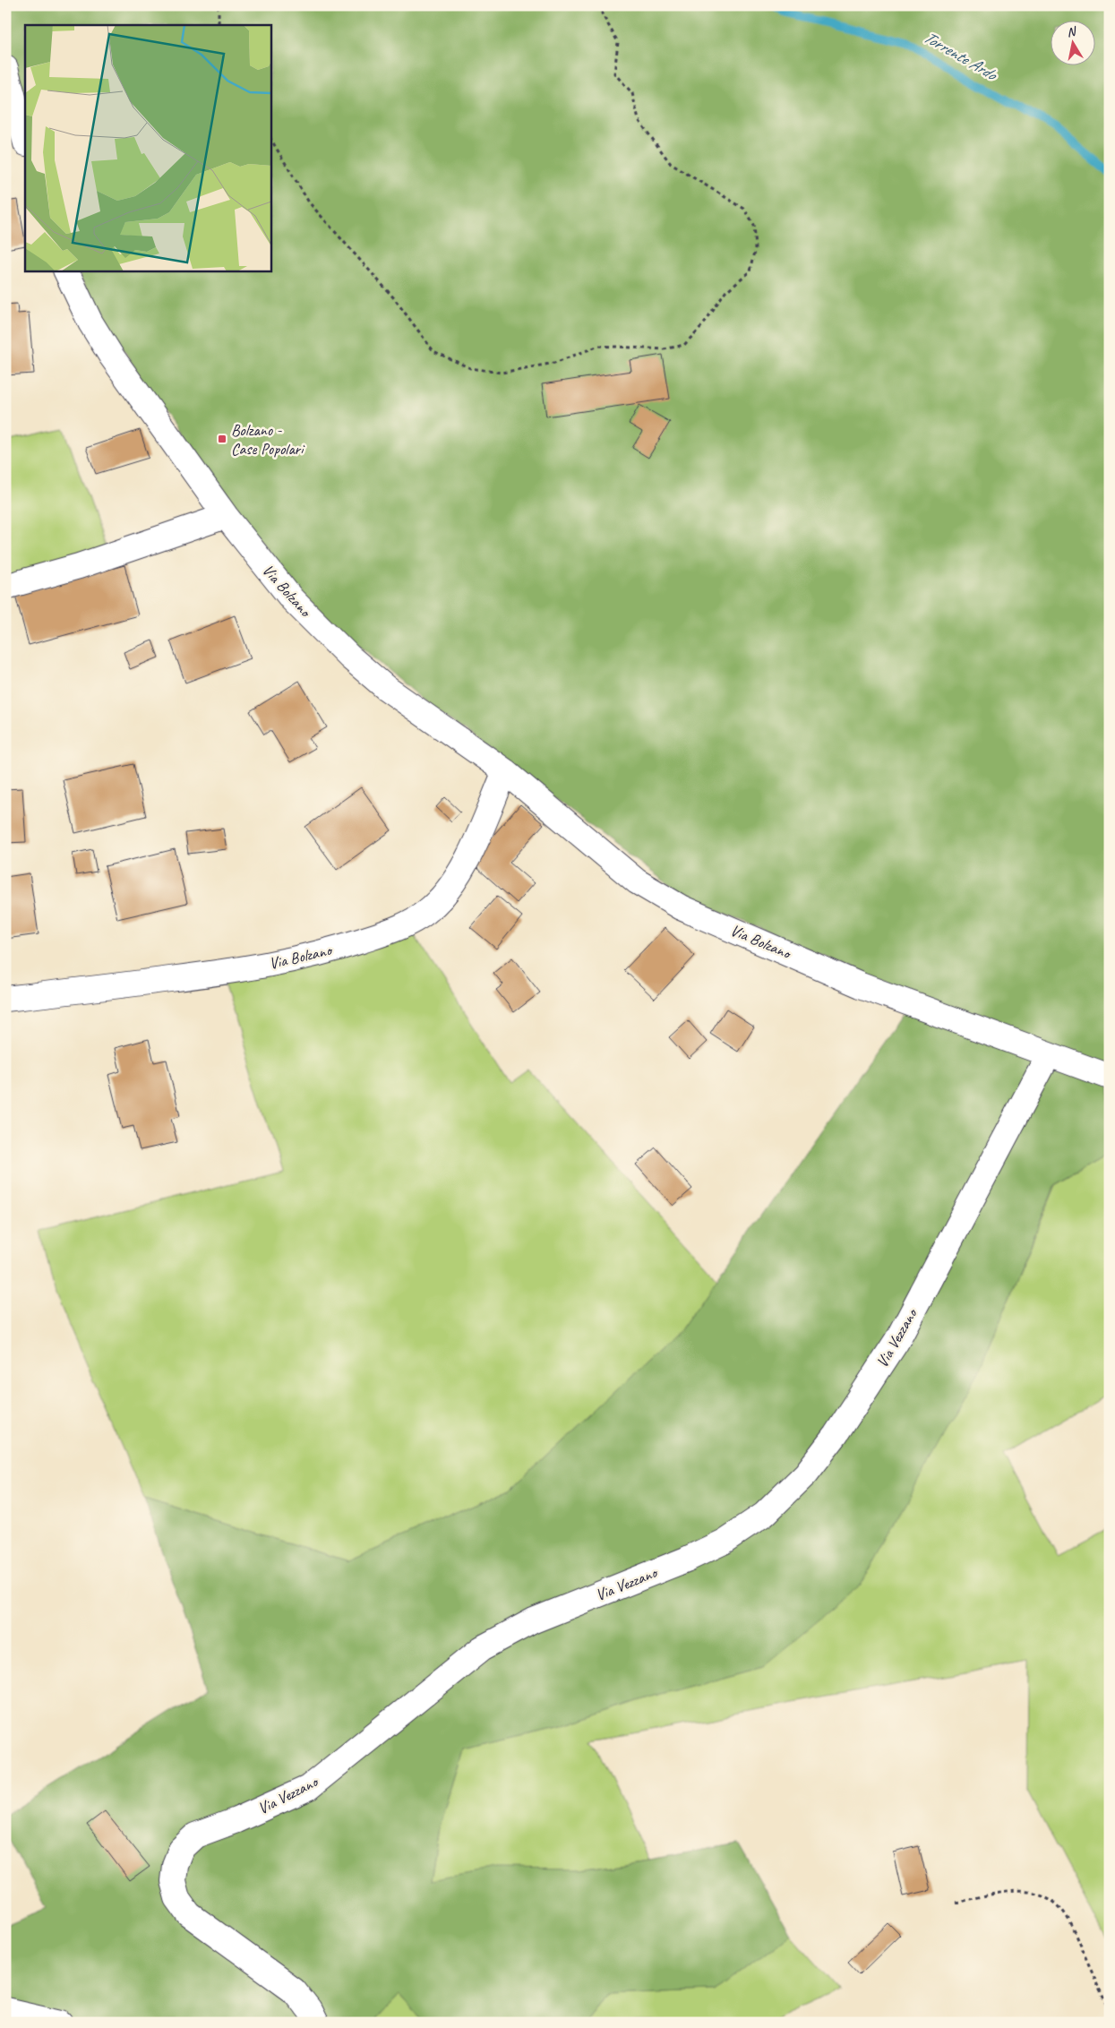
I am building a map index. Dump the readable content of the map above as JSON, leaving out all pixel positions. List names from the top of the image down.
{
  "streets": {
    "street": ["Via Bolzano", "Via Vezzano"]
  },
  "crossings": [
    ["Via Bolzano", "Via Vezzano"]
  ],
  "water": ["Torrente Ardo"],
  "places": {
    "transit": ["Bolzano - Case Popolari"]
  },
  "north": "top"
}
